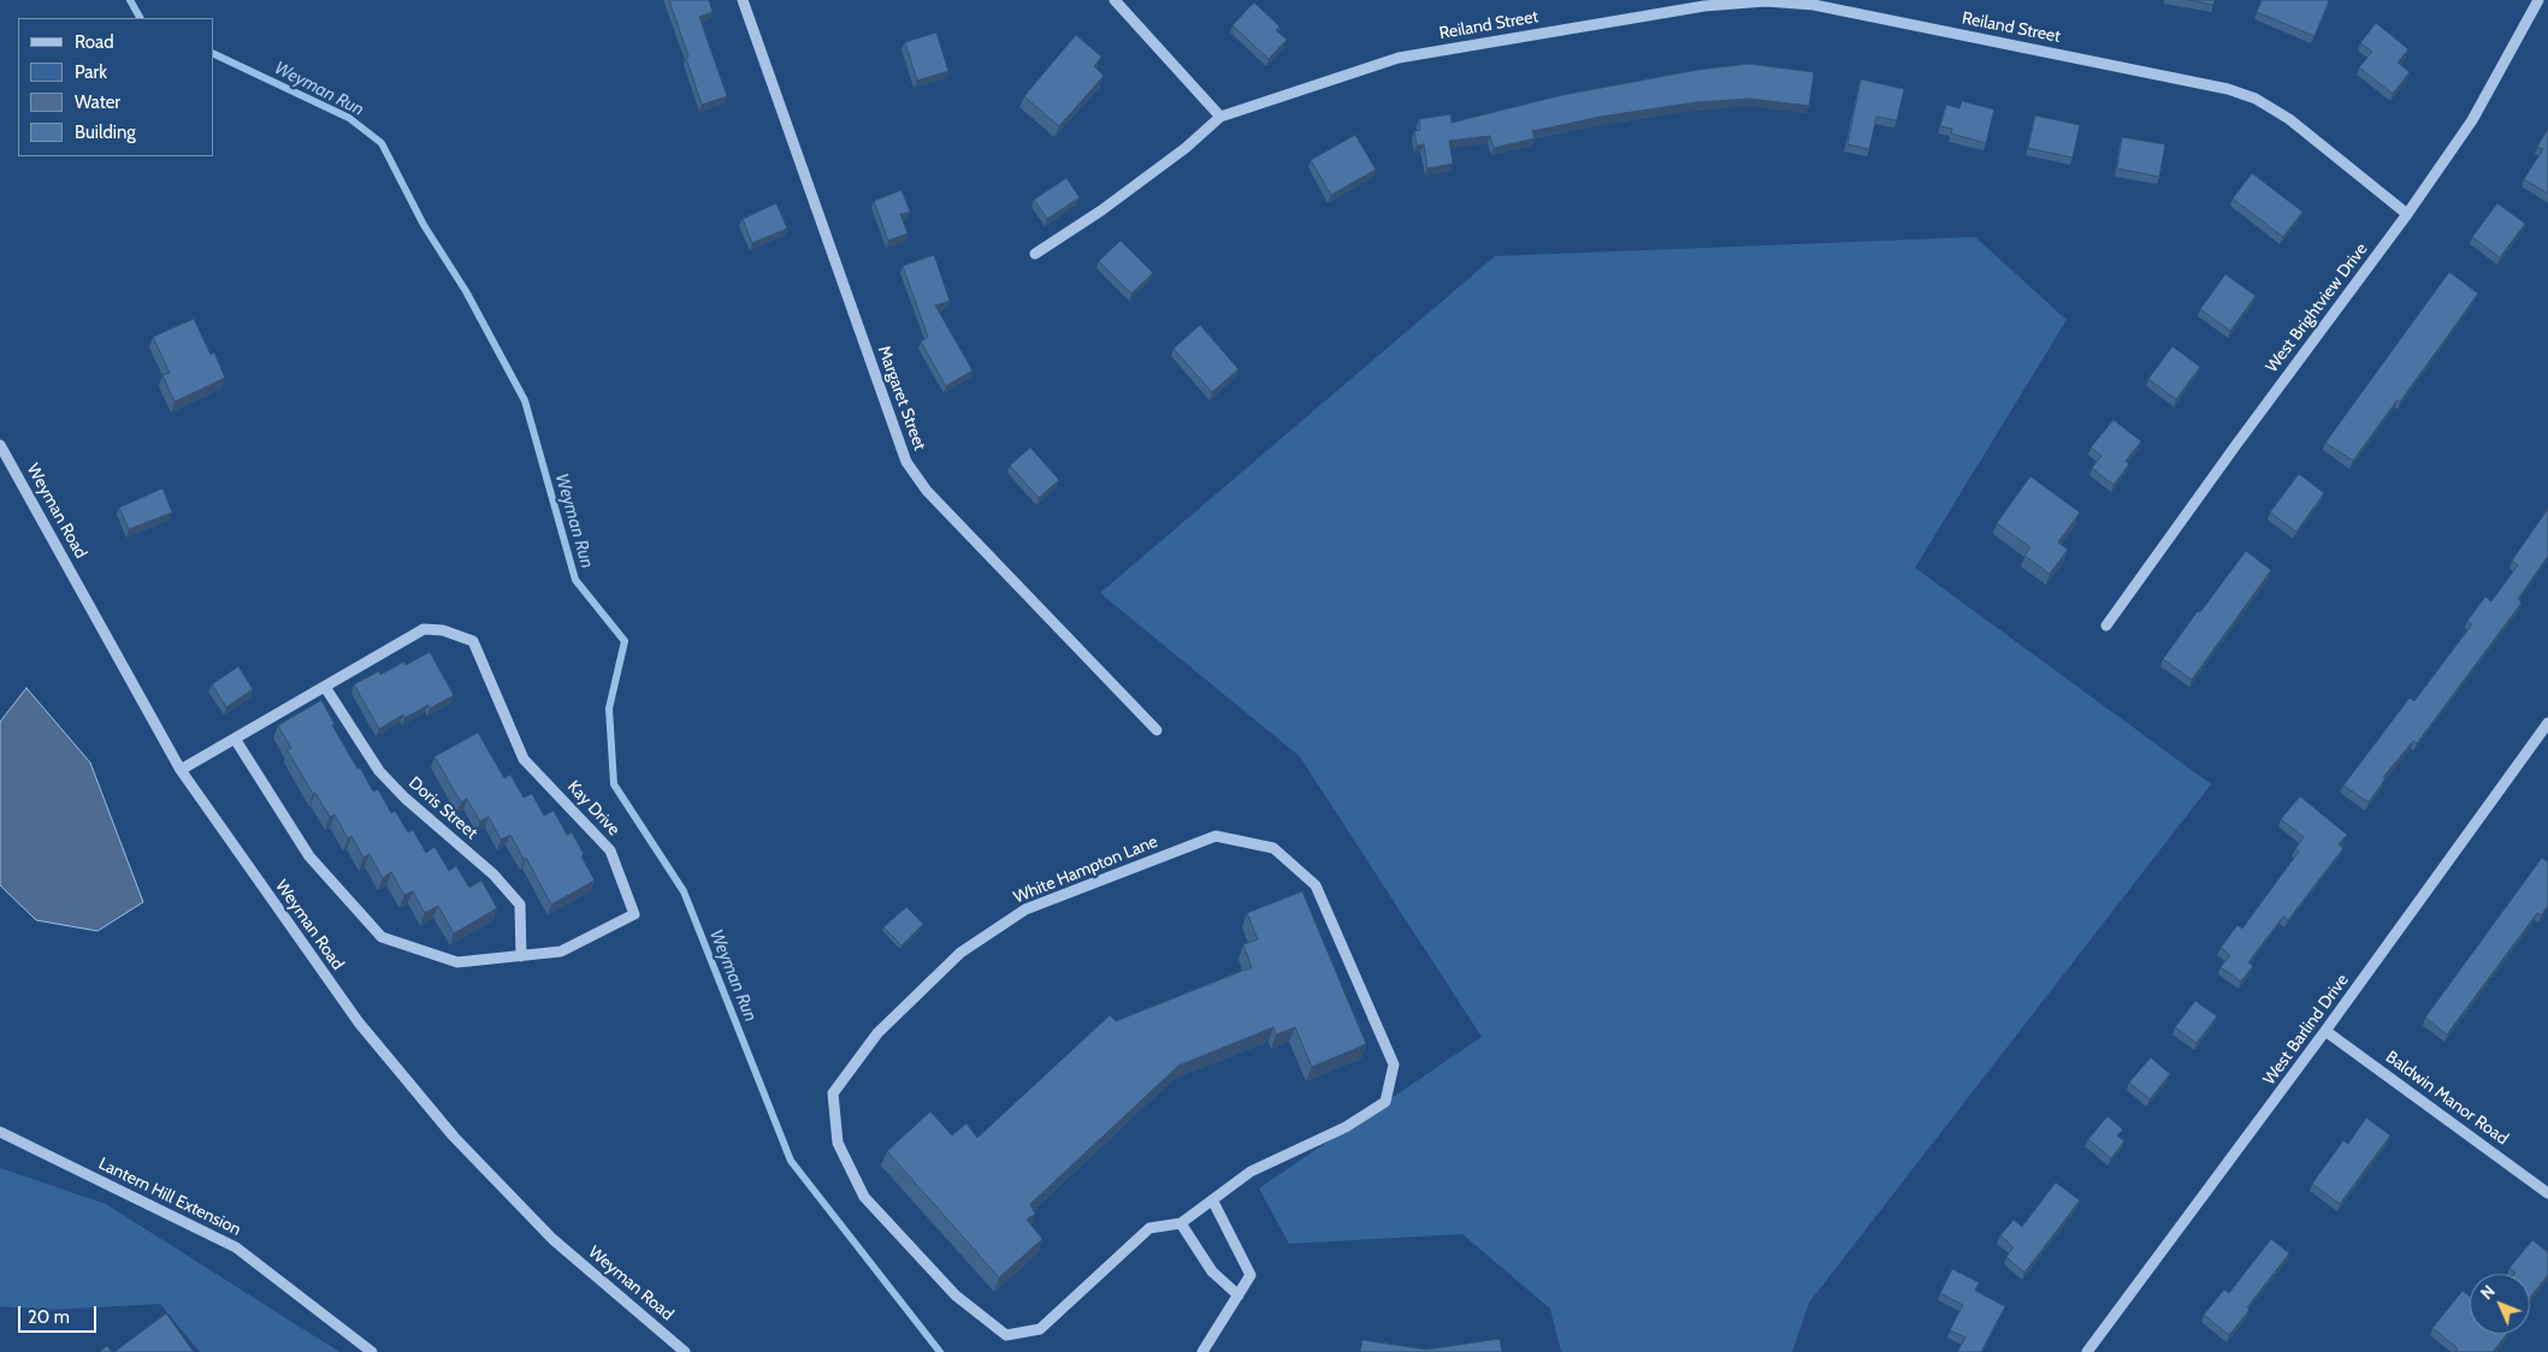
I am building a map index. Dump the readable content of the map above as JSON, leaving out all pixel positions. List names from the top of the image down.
{
  "streets": {
    "street": [
      "Reiland Street",
      "West Brightview Drive",
      "Margaret Street",
      "Weyman Road",
      "Doris Street",
      "Kay Drive",
      "White Hampton Lane",
      "West Barlind Drive",
      "Baldwin Manor Road",
      "Lantern Hill Extension"
    ]
  },
  "crossings": [
    ["Reiland Street", "West Brightview Drive"],
    ["Weyman Road", "Kay Drive"],
    ["Doris Street", "Kay Drive"],
    ["West Barlind Drive", "Baldwin Manor Road"]
  ],
  "water": ["Weyman Run"],
  "legend": [
    "Road",
    "Park",
    "Water",
    "Building"
  ],
  "scale_bar": "20 m",
  "north": "top left"
}
